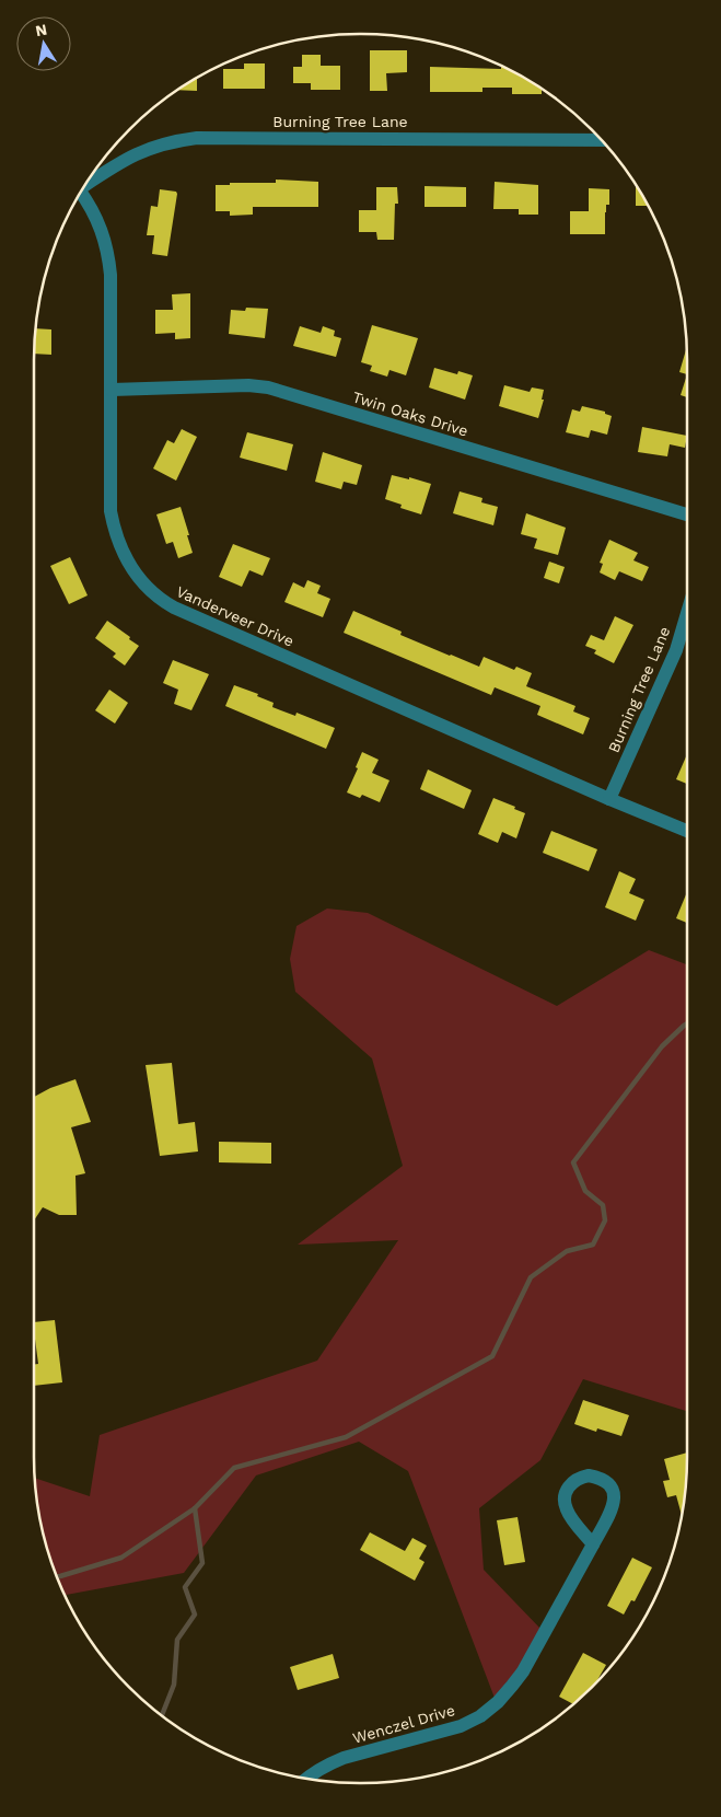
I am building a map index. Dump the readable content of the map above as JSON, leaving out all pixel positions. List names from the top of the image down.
{
  "streets": {
    "street": [
      "Burning Tree Lane",
      "Twin Oaks Drive",
      "Vanderveer Drive",
      "Wenczel Drive"
    ]
  },
  "crossings": [
    ["Burning Tree Lane", "Vanderveer Drive"],
    ["Twin Oaks Drive", "Vanderveer Drive"]
  ],
  "north": "top"
}
